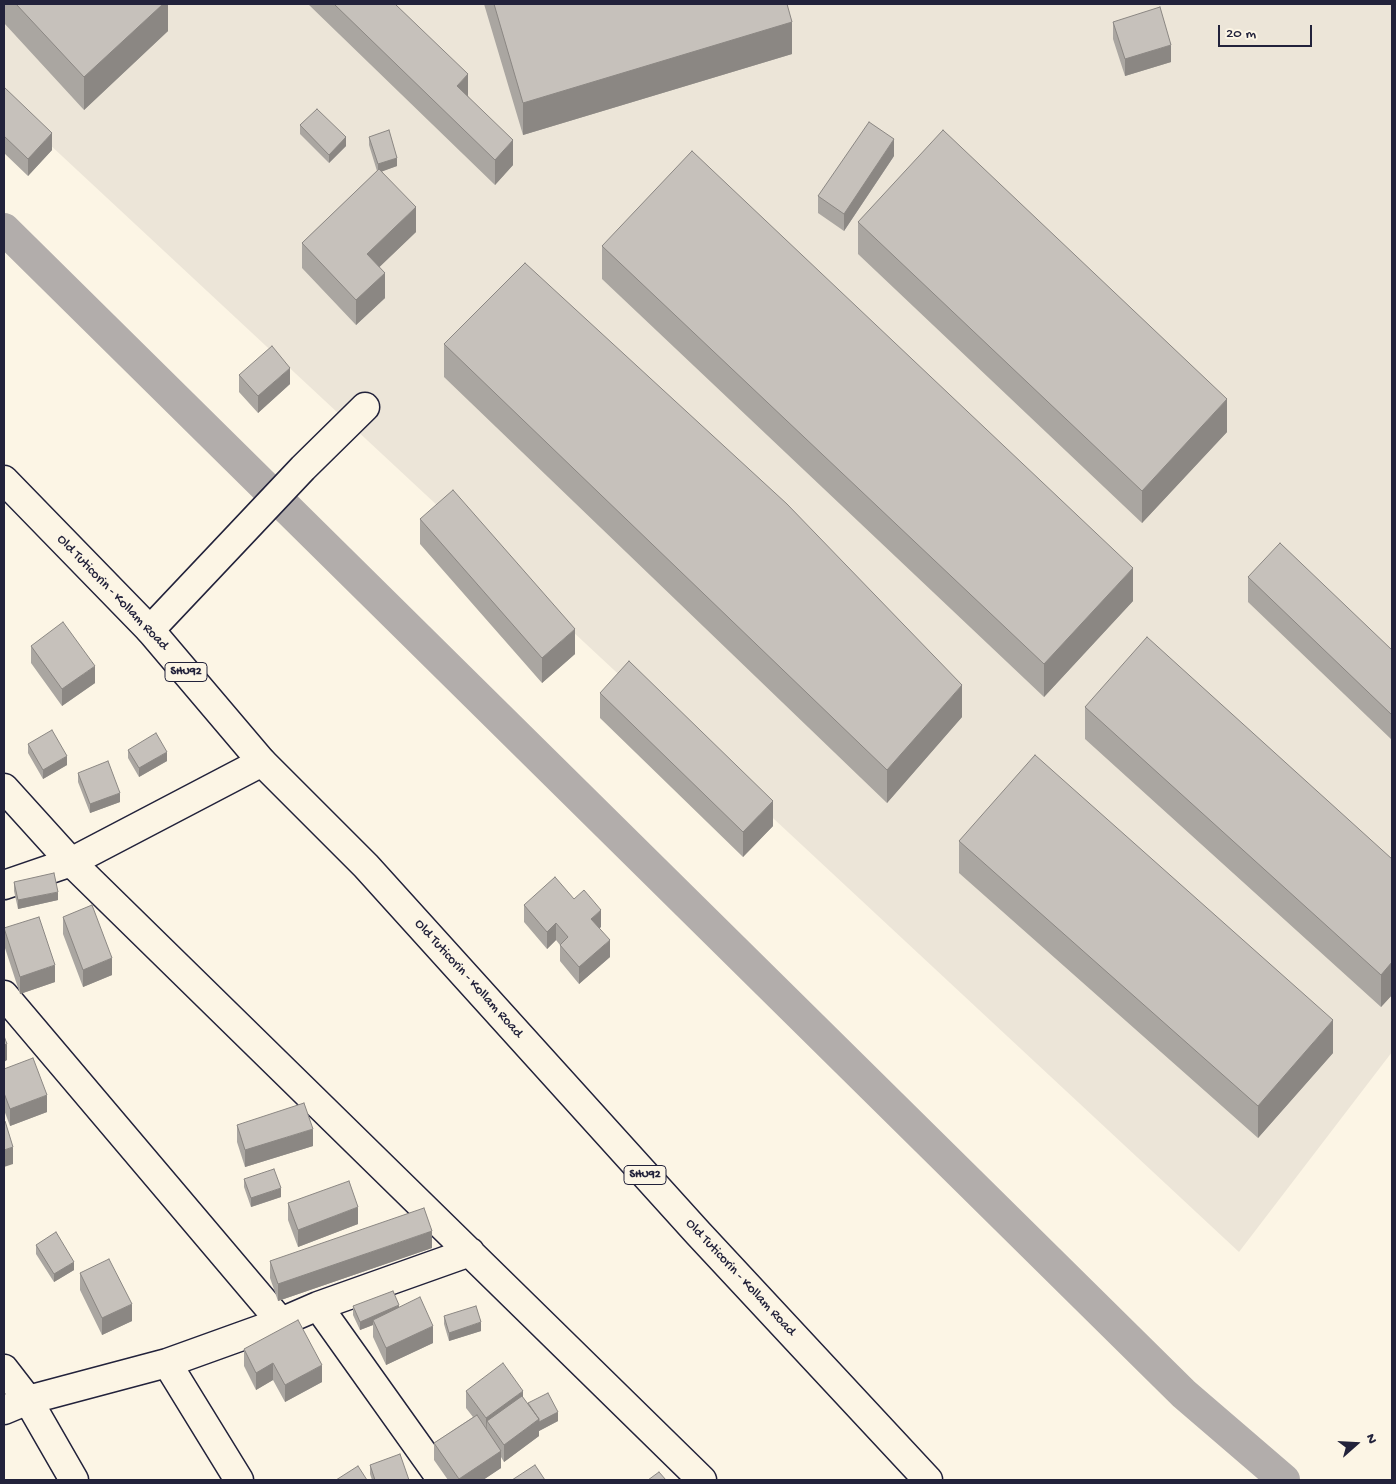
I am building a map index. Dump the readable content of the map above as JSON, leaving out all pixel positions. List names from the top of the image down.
{
  "streets": {
    "street": ["Old Tuticorin - Kollam Road", "SHU92"]
  },
  "scale_bar": "20 m",
  "north": "right"
}
